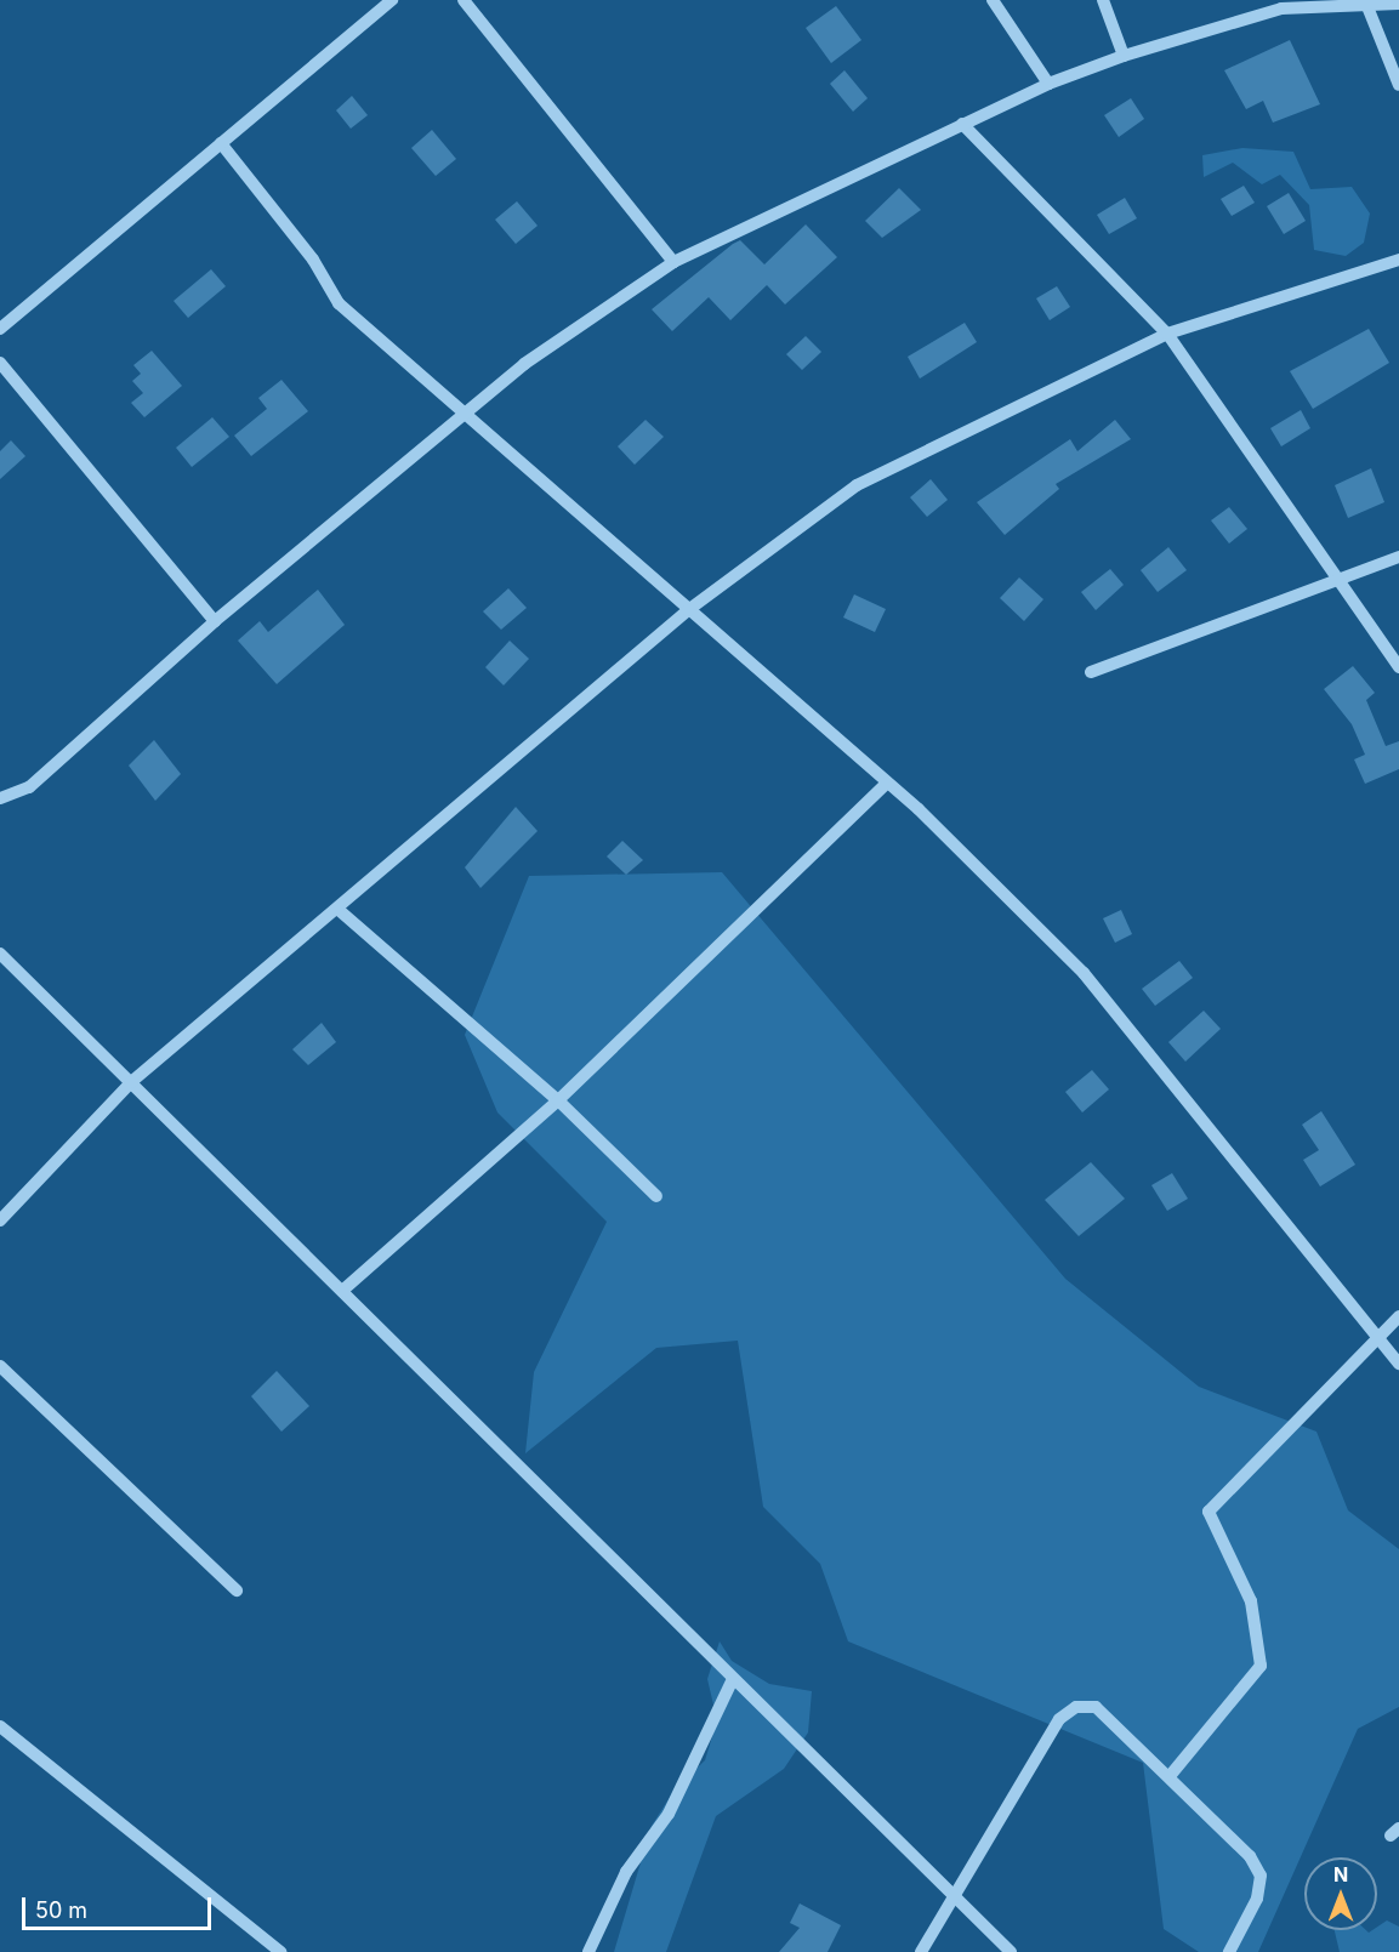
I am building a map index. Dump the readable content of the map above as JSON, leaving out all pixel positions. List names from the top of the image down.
{
  "scale_bar": "50 m",
  "north": "top"
}
